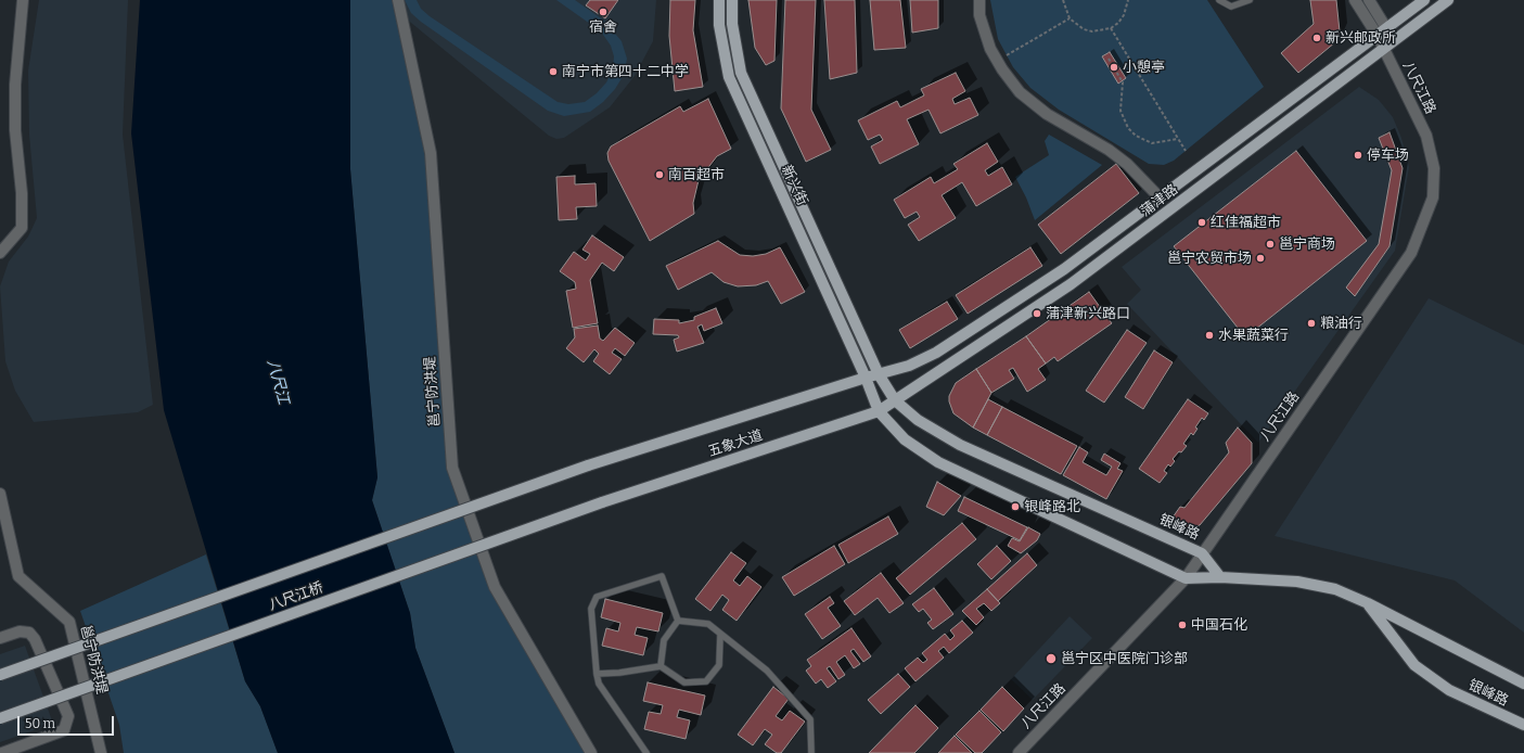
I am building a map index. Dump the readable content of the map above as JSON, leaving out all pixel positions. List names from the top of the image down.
{
  "streets": {
    "main road": [
      "新兴街",
      "蒲津路",
      "五象大道",
      "银峰路",
      "八尺江桥"
    ],
    "street": ["八尺江路", "邕宁防洪堤"]
  },
  "crossings": [
    ["八尺江路", "蒲津路"],
    ["八尺江路", "银峰路"],
    ["新兴街", "蒲津路"],
    ["新兴街", "五象大道"],
    ["新兴街", "银峰路"],
    ["蒲津路", "五象大道"],
    ["蒲津路", "银峰路"],
    ["五象大道", "八尺江桥"]
  ],
  "water": ["八尺江"],
  "places": [
    "宿舍",
    "新兴邮政所",
    "小憩亭",
    "南宁市第四十二中学",
    "停车场",
    "南百超市",
    "红佳福超市",
    "邕宁商场",
    "邕宁农贸市场",
    "蒲津新兴路口",
    "粮油行",
    "水果蔬菜行",
    "银峰路北",
    "中国石化",
    "邕宁区中医院门诊部"
  ],
  "scale_bar": "50 m"
}
